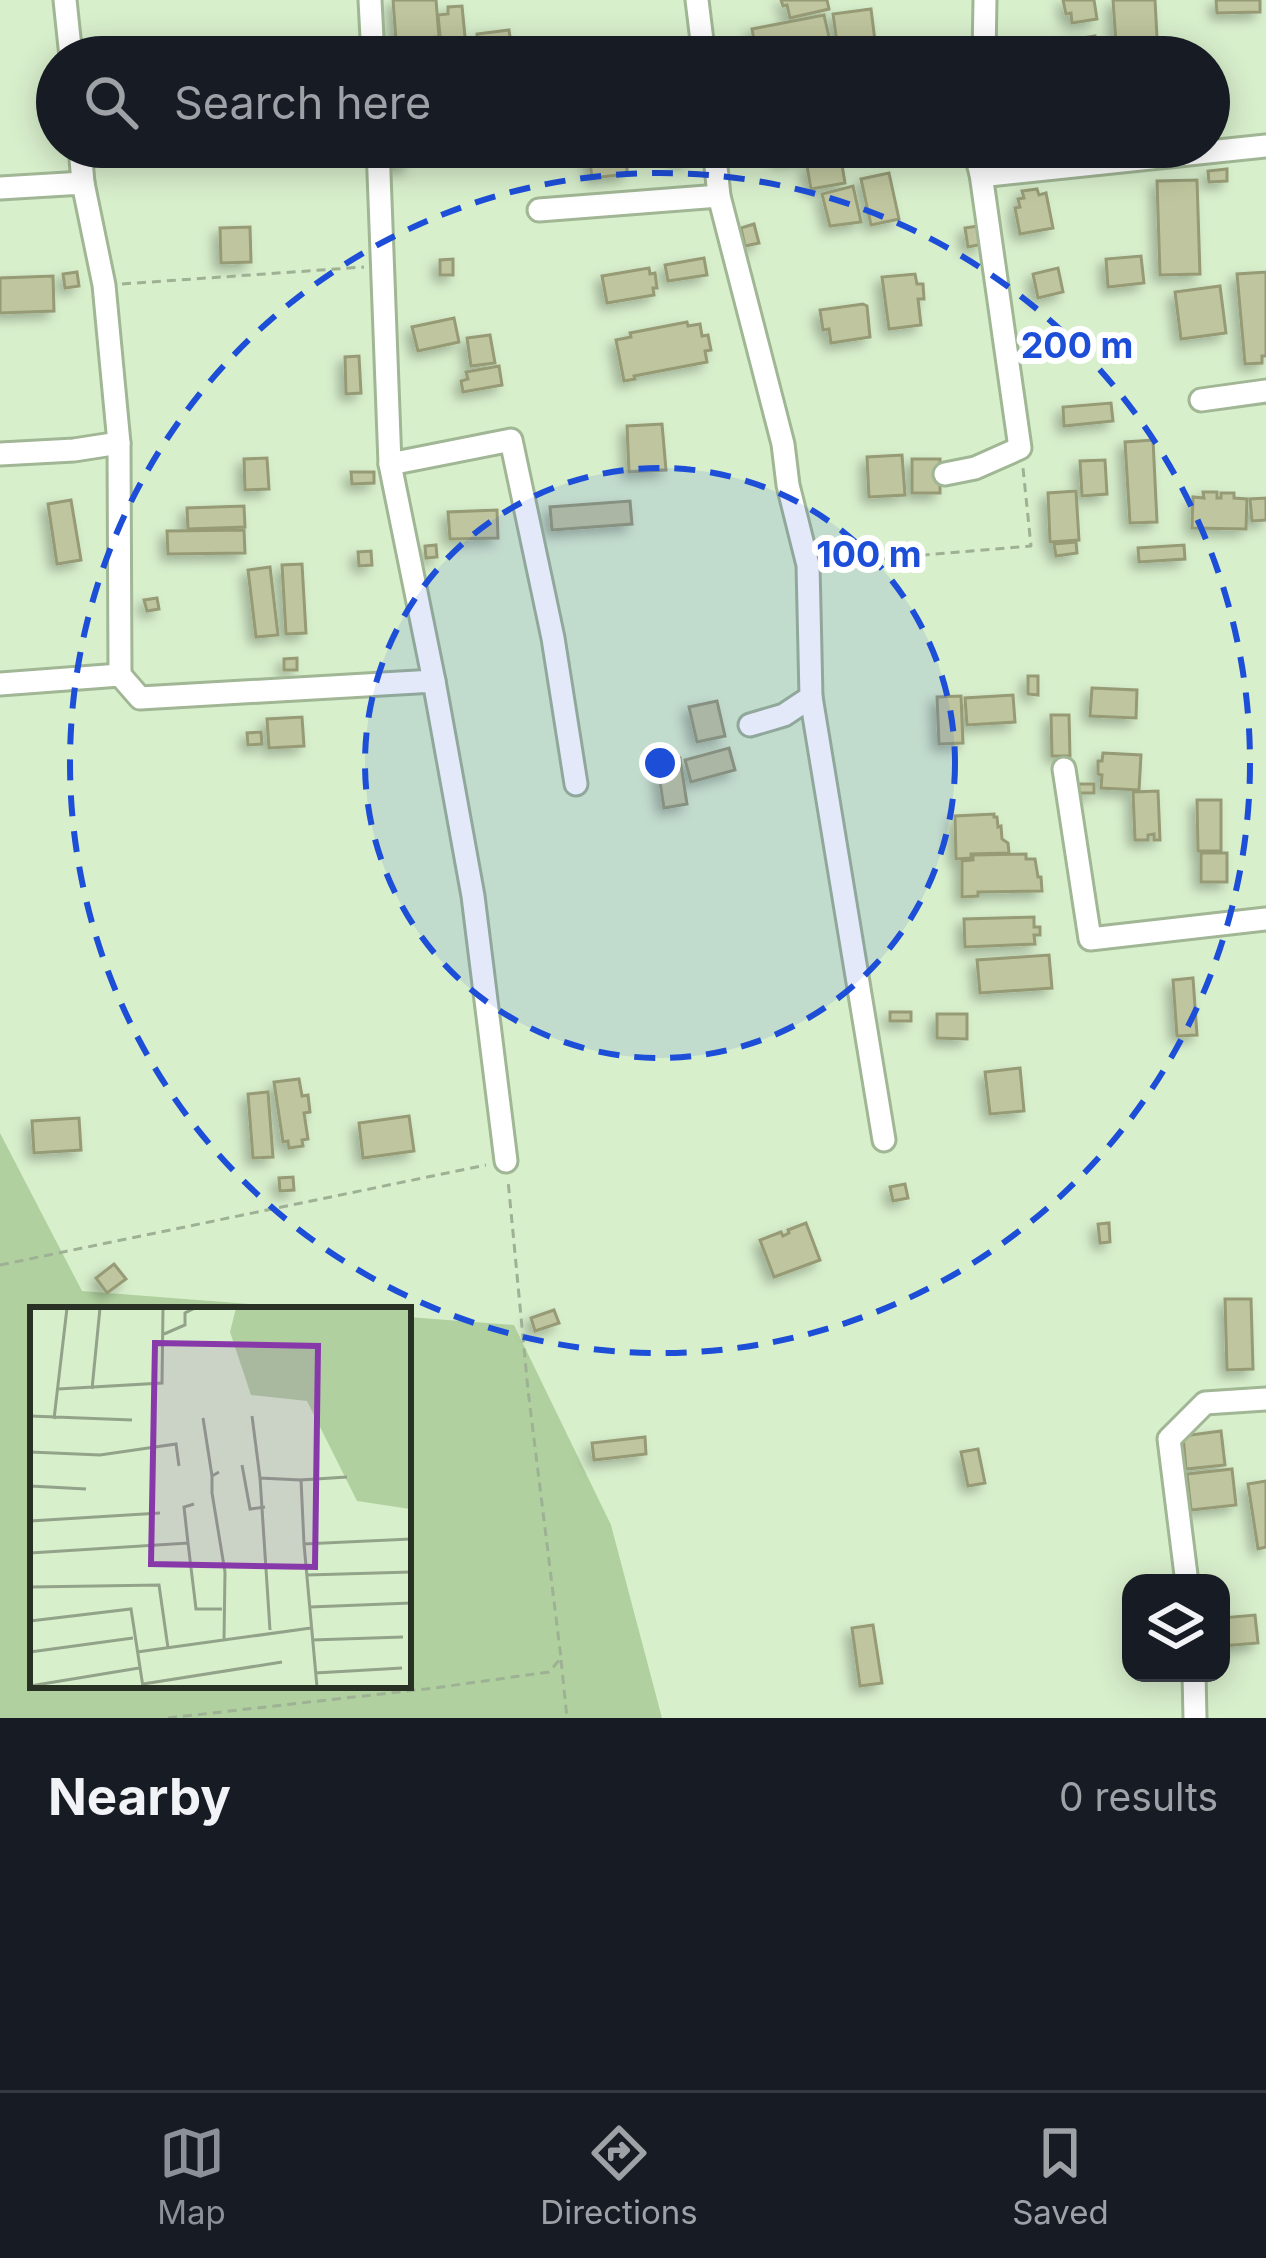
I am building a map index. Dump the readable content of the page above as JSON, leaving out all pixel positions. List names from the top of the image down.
{
  "page": {
    "search": "Search here",
    "heading": ["Nearby", "0 results"],
    "nav": ["Map", "Directions", "Saved"]
  },
  "rings": ["200 m", "100 m"]
}
